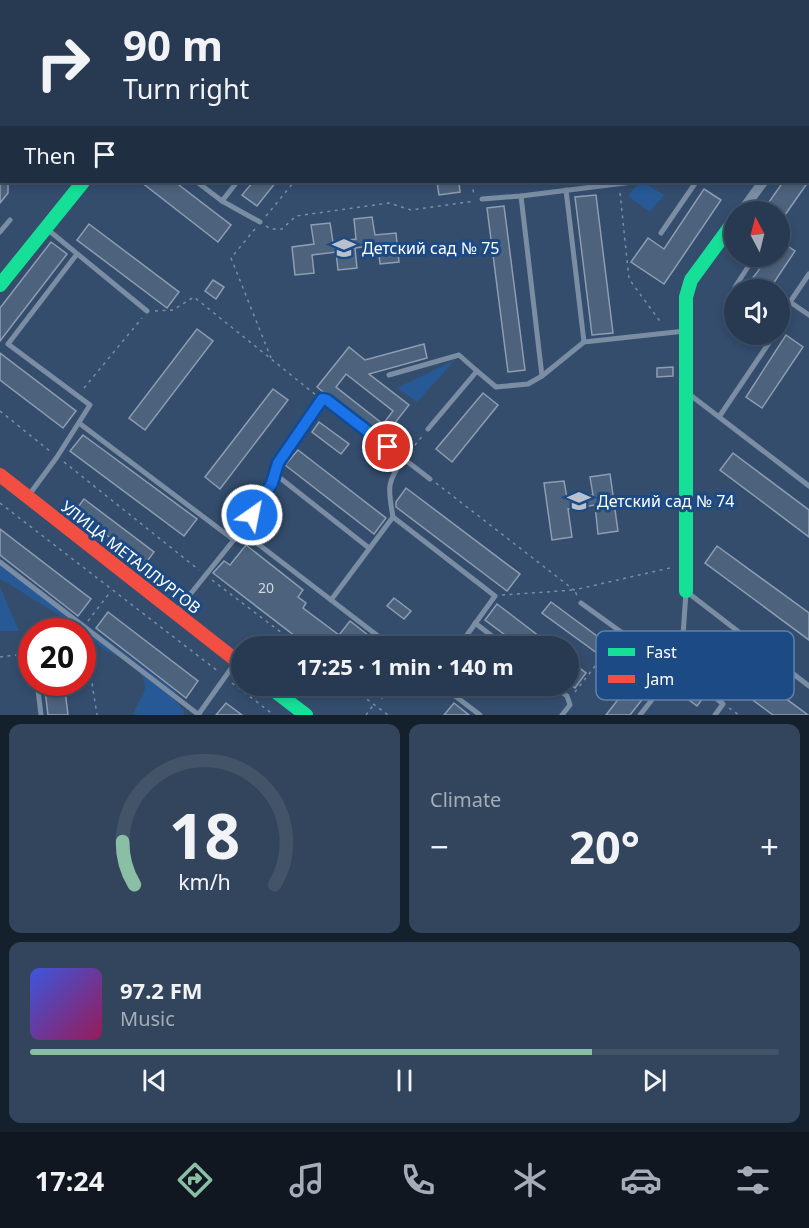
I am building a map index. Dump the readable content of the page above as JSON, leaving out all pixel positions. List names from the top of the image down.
{
  "streets": {
    "street": ["УЛИЦА МЕТАЛЛУРГОВ"]
  },
  "places": {
    "school or university": ["Детский сад № 75", "Детский сад № 74"]
  },
  "house_numbers": ["20"],
  "legend": ["Fast", "Jam"],
  "north": "top",
  "page": {
    "turn": ["90 m", "Turn right"],
    "then": "Then",
    "limit": "20",
    "trip": "17:25 · 1 min · 140 m",
    "tile": "Climate",
    "heat": ["−", "20°", "+"],
    "song": ["97.2 FM", "Music"],
    "tabs": "17:24",
    "gauge": ["18", "km/h"]
  }
}
